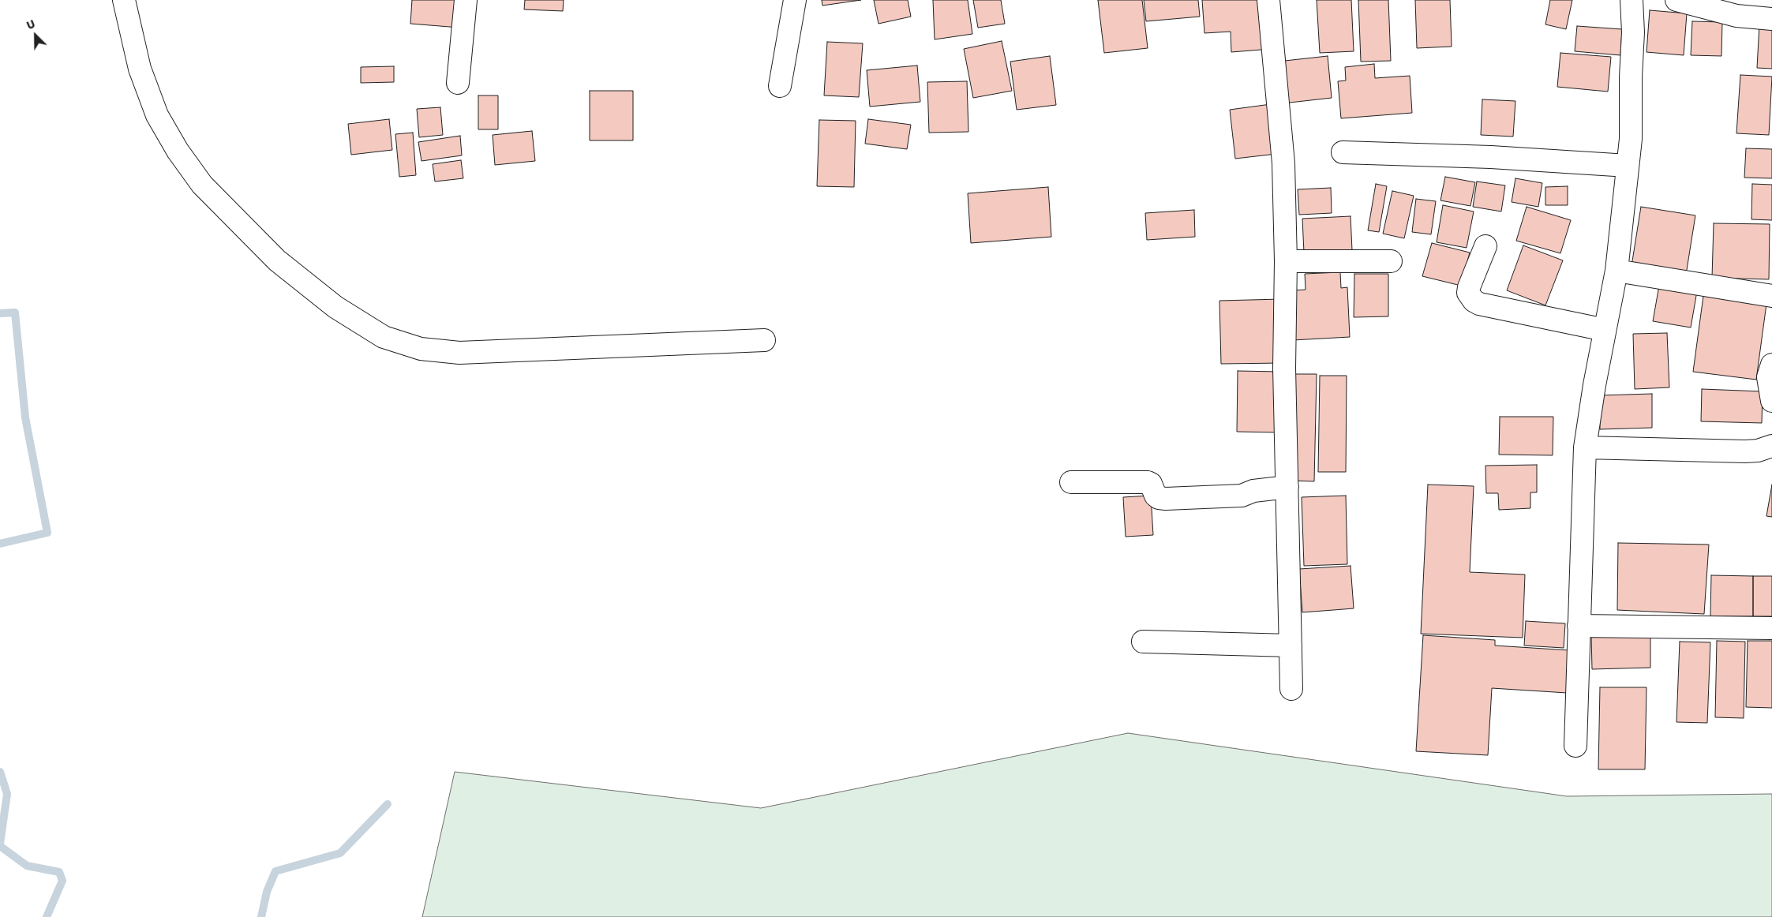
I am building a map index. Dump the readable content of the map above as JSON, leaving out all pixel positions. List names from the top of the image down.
{
  "north": "top left"
}
